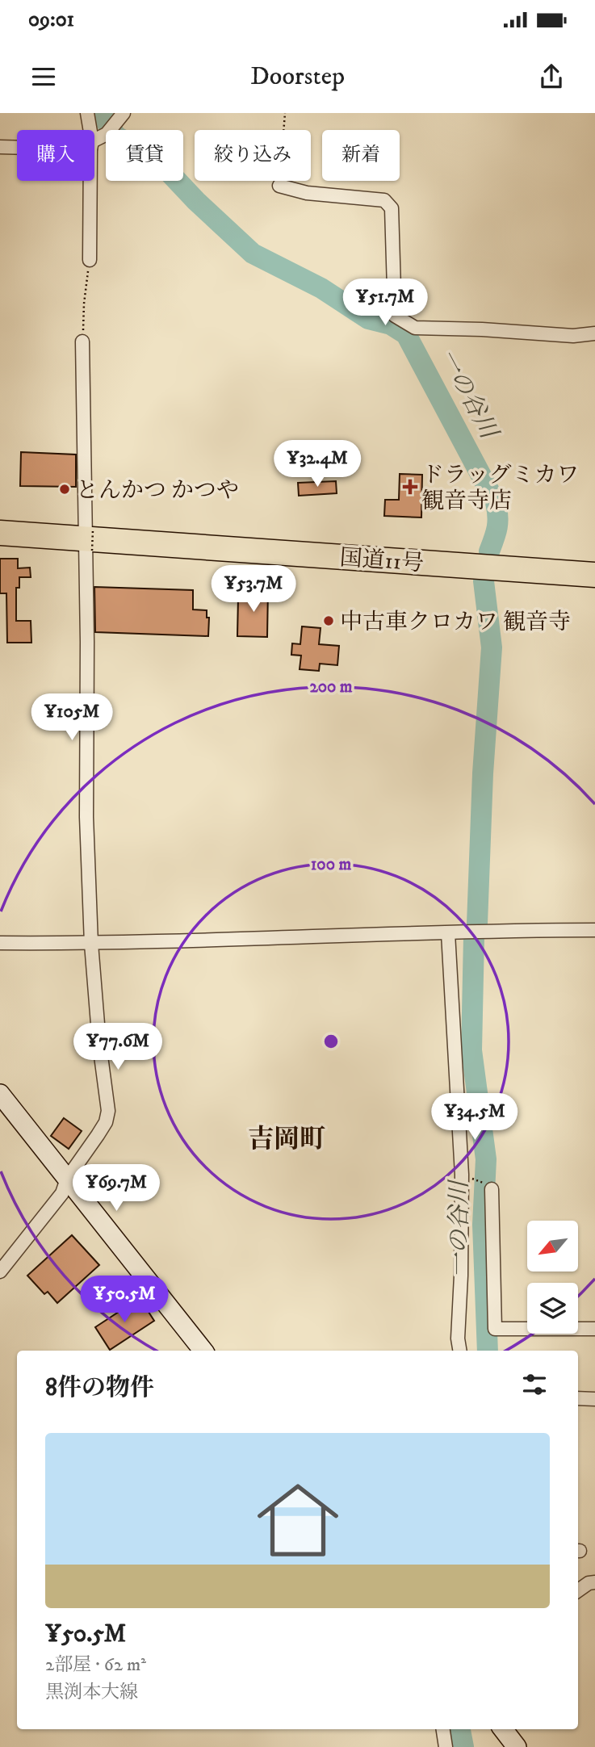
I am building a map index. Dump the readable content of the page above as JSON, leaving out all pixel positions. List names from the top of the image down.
{
  "streets": {
    "highway": ["国道11号"]
  },
  "districts": ["吉岡町"],
  "water": ["一の谷川"],
  "places": {
    "health": ["ドラッグミカワ 観音寺店"],
    "other": ["とんかつ かつや", "中古車クロカワ 観音寺"]
  },
  "north": "bottom left",
  "page": {
    "status": "09:01",
    "header": "Doorstep",
    "chip": [
      "購入",
      "賃貸",
      "絞り込み",
      "新着"
    ],
    "price": [
      "¥51.7M",
      "¥32.4M",
      "¥53.7M",
      "¥105M",
      "¥77.6M",
      "¥34.5M",
      "¥69.7M",
      "¥50.5M"
    ],
    "heading": "8件の物件",
    "list": [
      {
        "name": "¥50.5M",
        "note": "2部屋 · 62 m² · 黒渕本大線"
      }
    ]
  },
  "rings": ["200 m", "100 m"]
}
